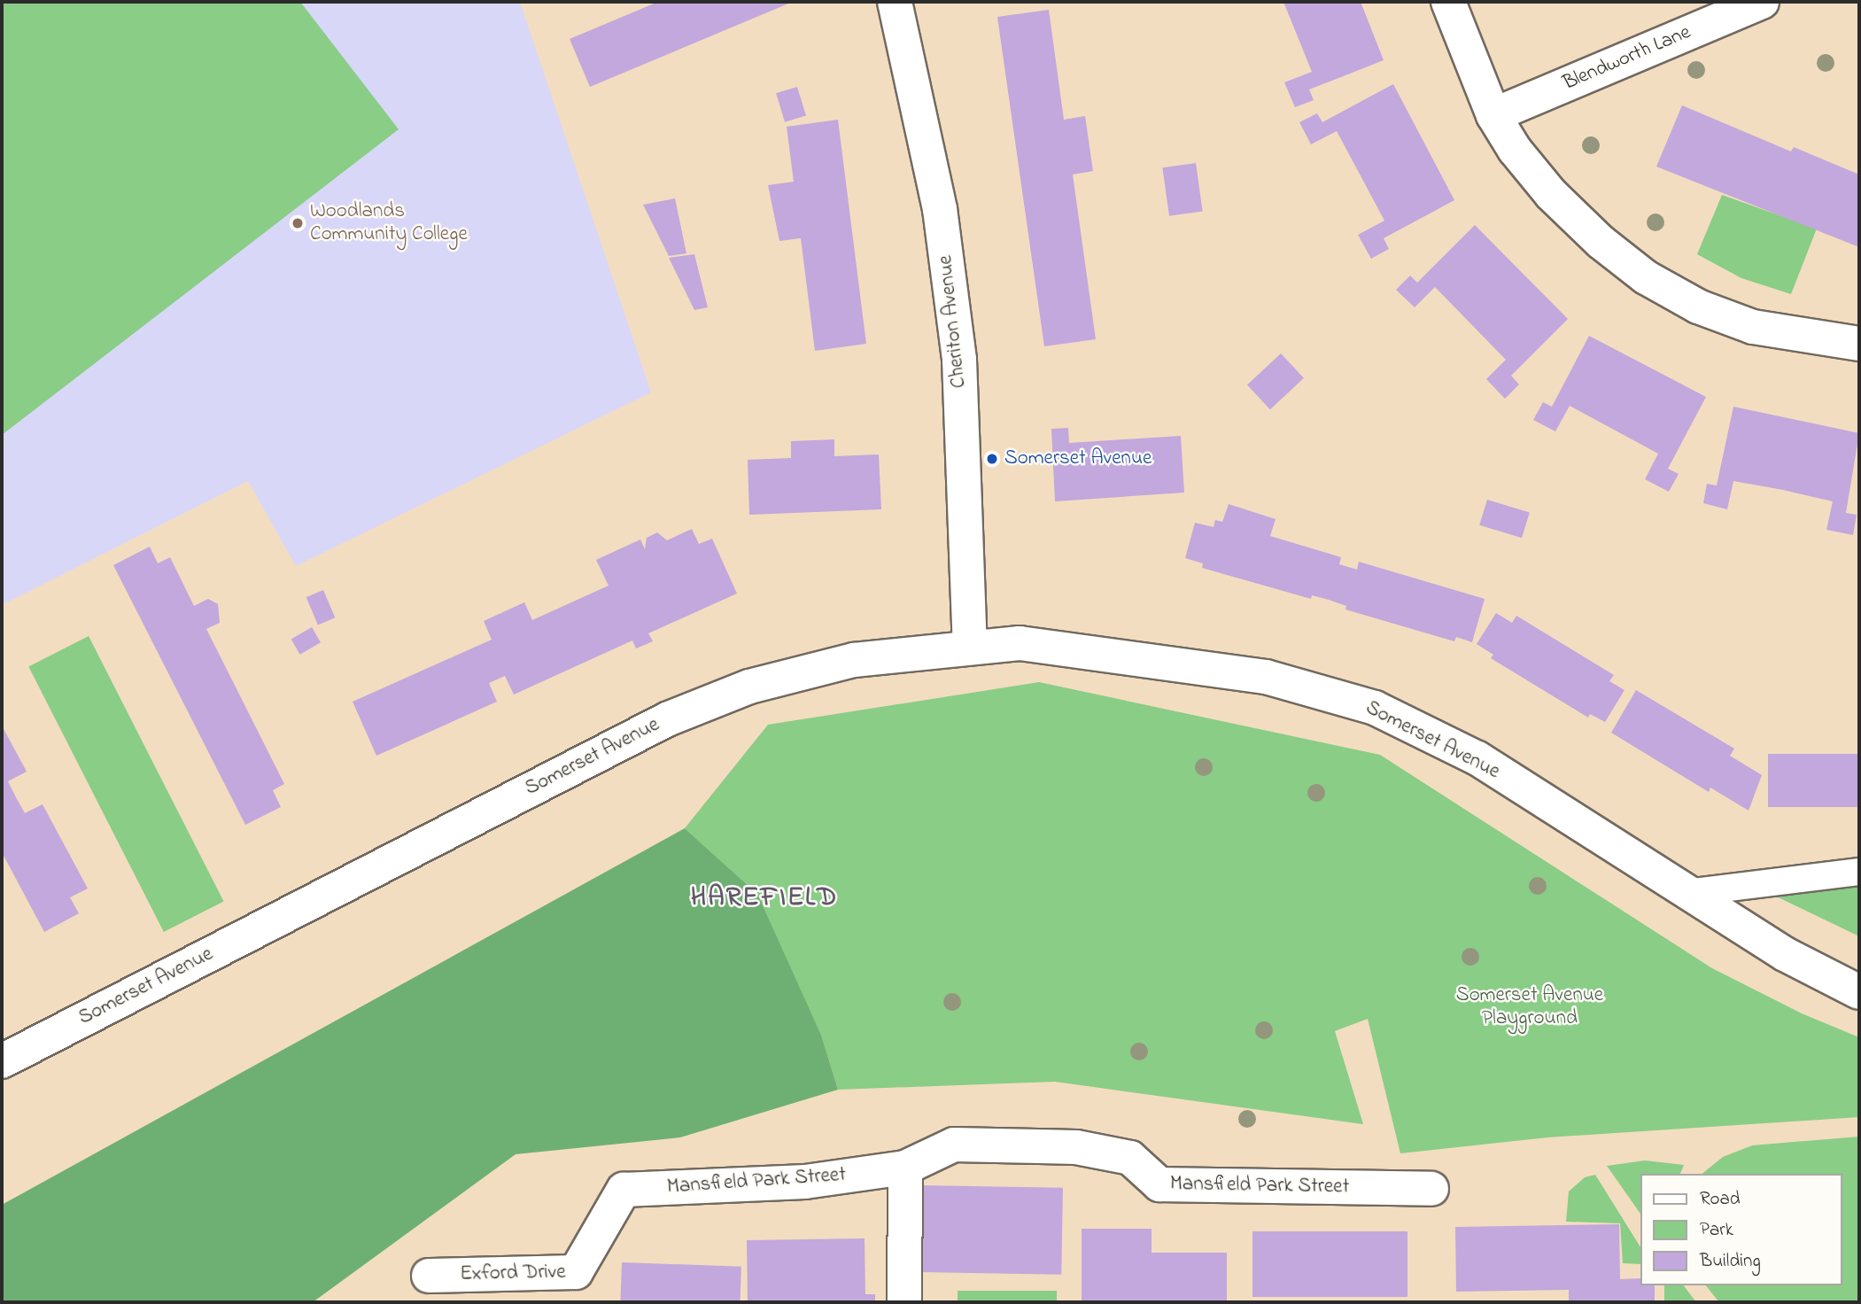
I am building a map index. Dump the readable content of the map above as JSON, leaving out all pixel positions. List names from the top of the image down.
{
  "streets": {
    "street": [
      "Blendworth Lane",
      "Cheriton Avenue",
      "Somerset Avenue",
      "Mansfield Park Street",
      "Exford Drive"
    ]
  },
  "crossings": [
    ["Cheriton Avenue", "Somerset Avenue"],
    ["Mansfield Park Street", "Exford Drive"]
  ],
  "districts": ["HAREFIELD"],
  "parks": ["Somerset Avenue Playground"],
  "places": ["Woodlands Community College", "Somerset Avenue"],
  "legend": ["Road", "Park", "Building"]
}
